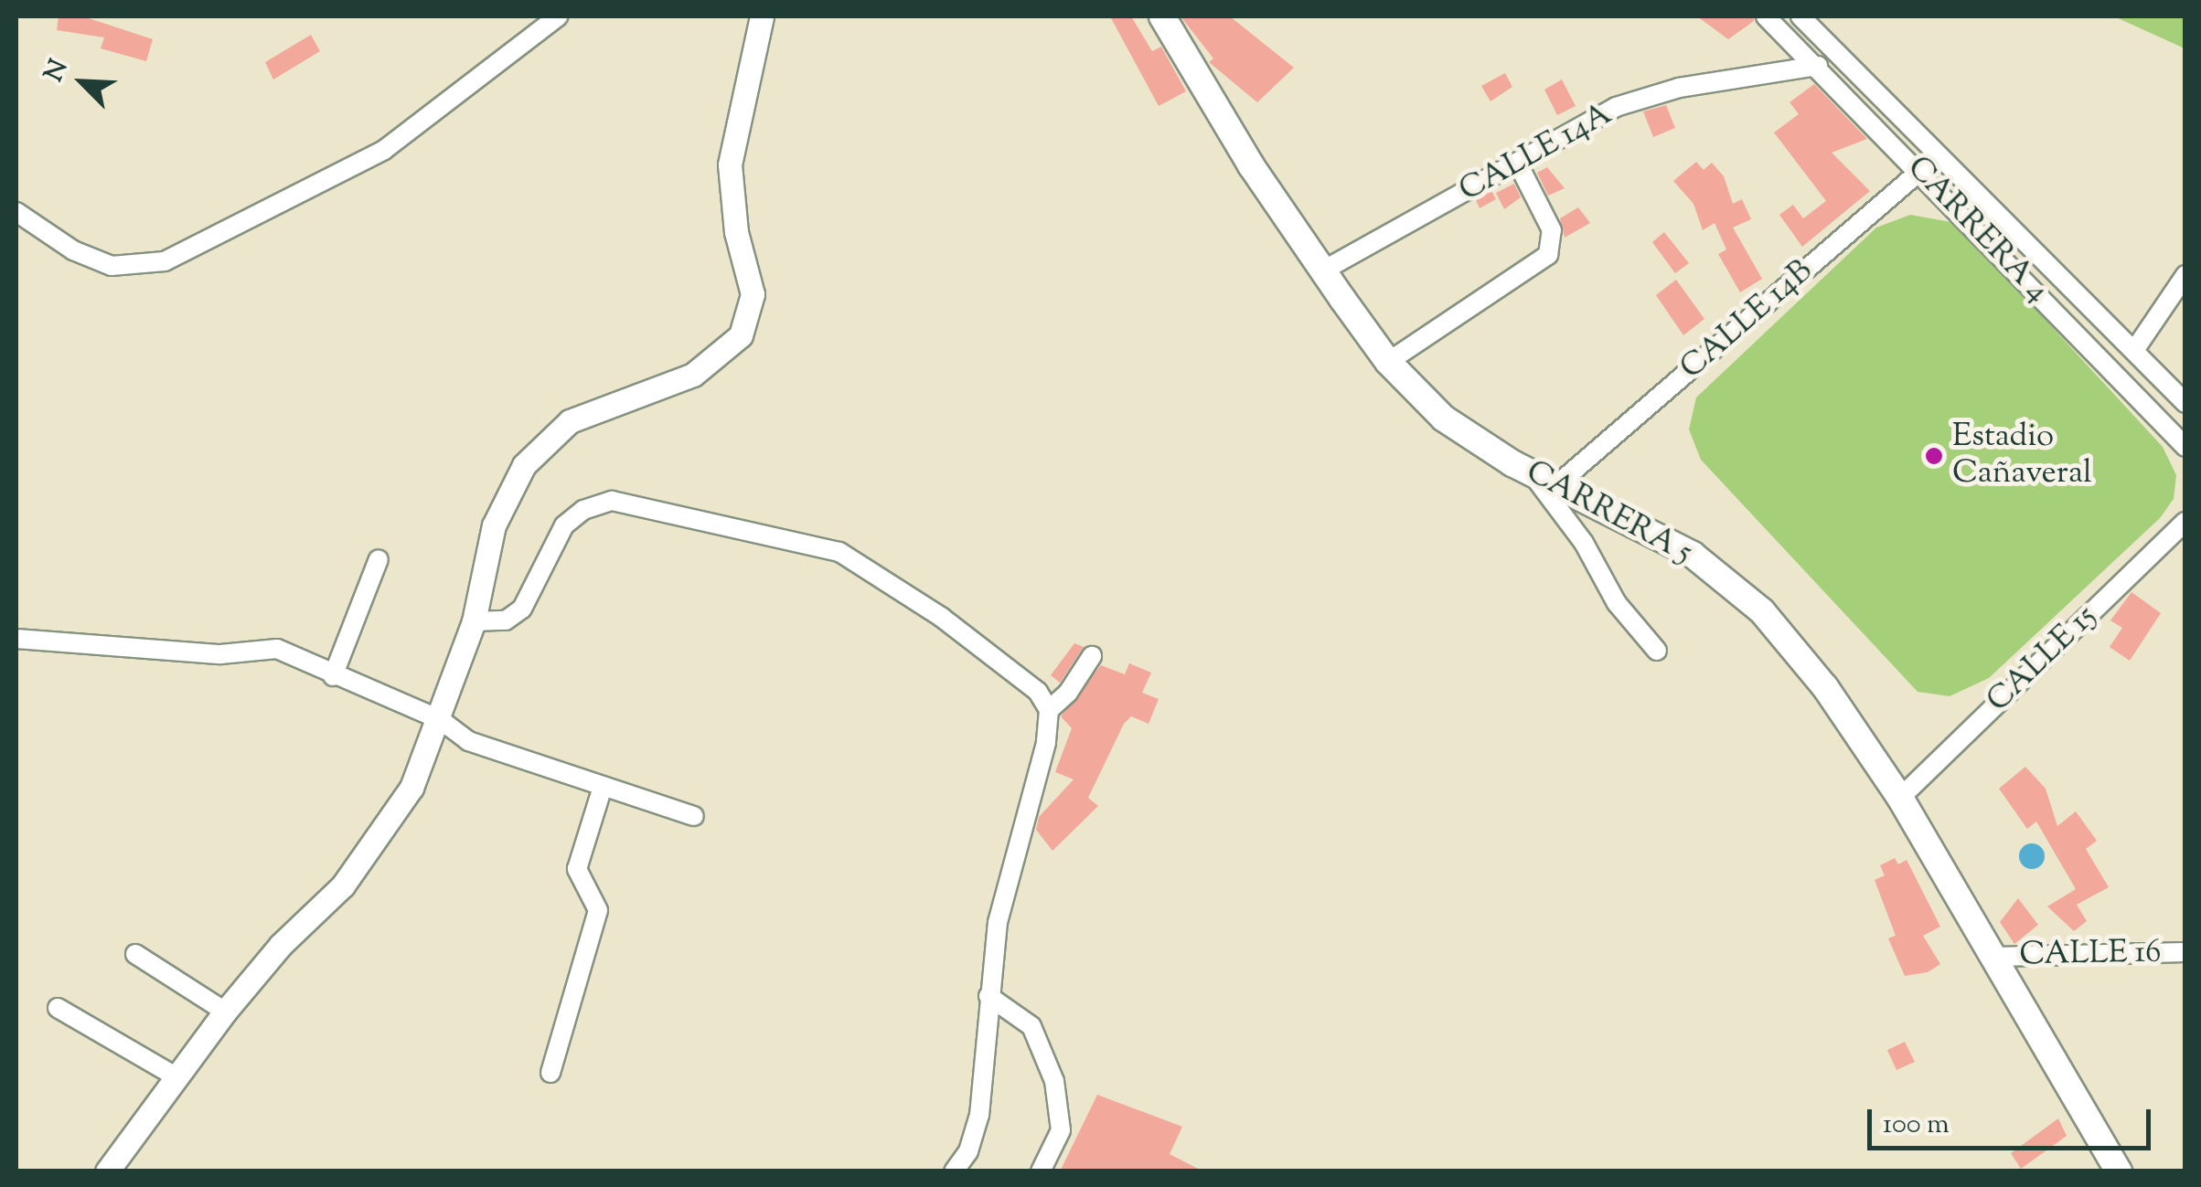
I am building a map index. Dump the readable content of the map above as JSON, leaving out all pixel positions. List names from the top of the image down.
{
  "streets": {
    "main road": ["CARRERA 5"],
    "street": [
      "CALLE 14A",
      "CARRERA 4",
      "CALLE 14B",
      "CALLE 15",
      "CALLE 16"
    ]
  },
  "crossings": [
    ["CALLE 14A", "CARRERA 4"],
    ["CALLE 14A", "CARRERA 5"],
    ["CARRERA 4", "CALLE 14B"],
    ["CALLE 14B", "CARRERA 5"],
    ["CARRERA 5", "CALLE 15"],
    ["CARRERA 5", "CALLE 16"]
  ],
  "places": ["Estadio Cañaveral"],
  "scale_bar": "100 m",
  "north": "top left"
}
